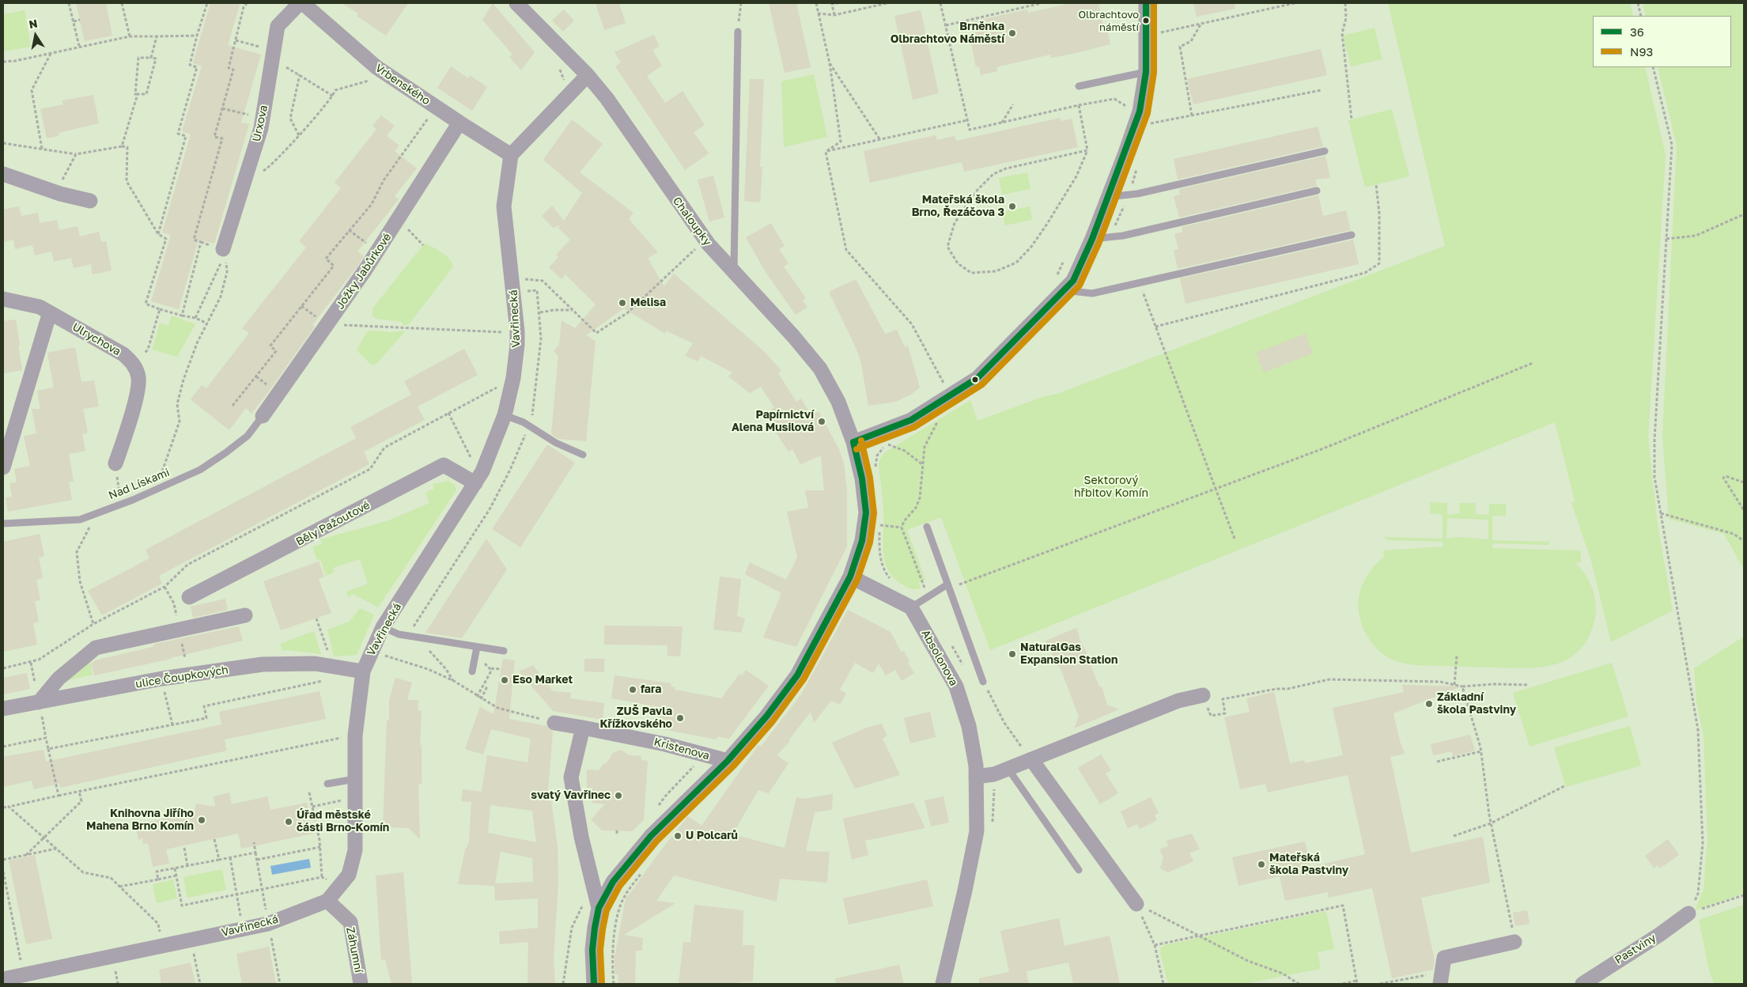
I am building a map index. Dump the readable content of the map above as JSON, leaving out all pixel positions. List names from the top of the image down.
{
  "streets": {
    "street": [
      "Vrbenského",
      "Urxova",
      "Chaloupky",
      "Jožky Jabůrkové",
      "Vavřinecká",
      "Ulrychova",
      "Běly Pažoutové",
      "Absolonova",
      "ulice Čoupkových",
      "Kristenova",
      "Pastviny",
      "Záhumní"
    ],
    "lane": ["Nad Lískami"]
  },
  "crossings": [
    ["Vrbenského", "Jožky Jabůrkové"],
    ["Vrbenského", "Vavřinecká"],
    ["Chaloupky", "Kristenova"],
    ["Jožky Jabůrkové", "Nad Lískami"],
    ["Vavřinecká", "Běly Pažoutové"],
    ["Vavřinecká", "ulice Čoupkových"],
    ["Vavřinecká", "Záhumní"]
  ],
  "parks": ["Sektorový hřbitov Komín"],
  "places": [
    "Olbrachtovo náměstí",
    "Brněnka Olbrachtovo Náměstí",
    "Mateřská škola Brno, Řezáčova 3",
    "Melisa",
    "Papírnictví Alena Musilová",
    "NaturalGas Expansion Station",
    "Eso Market",
    "fara",
    "Základní škola Pastviny",
    "ZUŠ Pavla Křížkovského",
    "svatý Vavřinec",
    "Knihovna Jiřího Mahena Brno Komín",
    "Úřad městské části Brno-Komín",
    "U Polcarů",
    "Mateřská škola Pastviny"
  ],
  "lines": ["transit line 36", "transit line N93"],
  "legend": ["36", "N93"],
  "north": "top"
}
